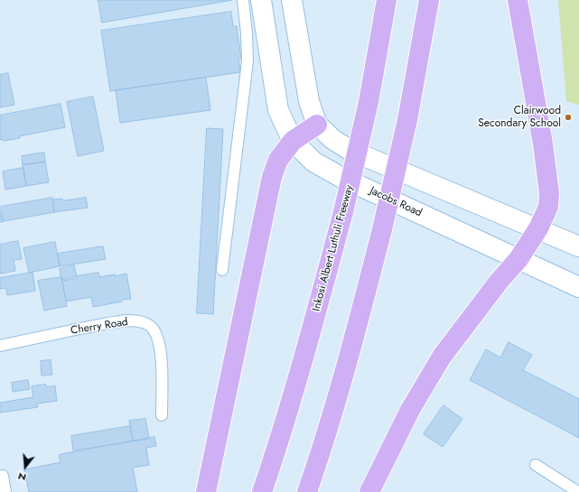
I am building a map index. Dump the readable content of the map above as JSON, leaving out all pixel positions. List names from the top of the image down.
{
  "streets": {
    "highway": ["Inkosi Albert Luthuli Freeway"],
    "street": ["Jacobs Road"],
    "lane": ["Cherry Road"]
  },
  "places": ["Clairwood Secondary School"],
  "north": "bottom"
}
